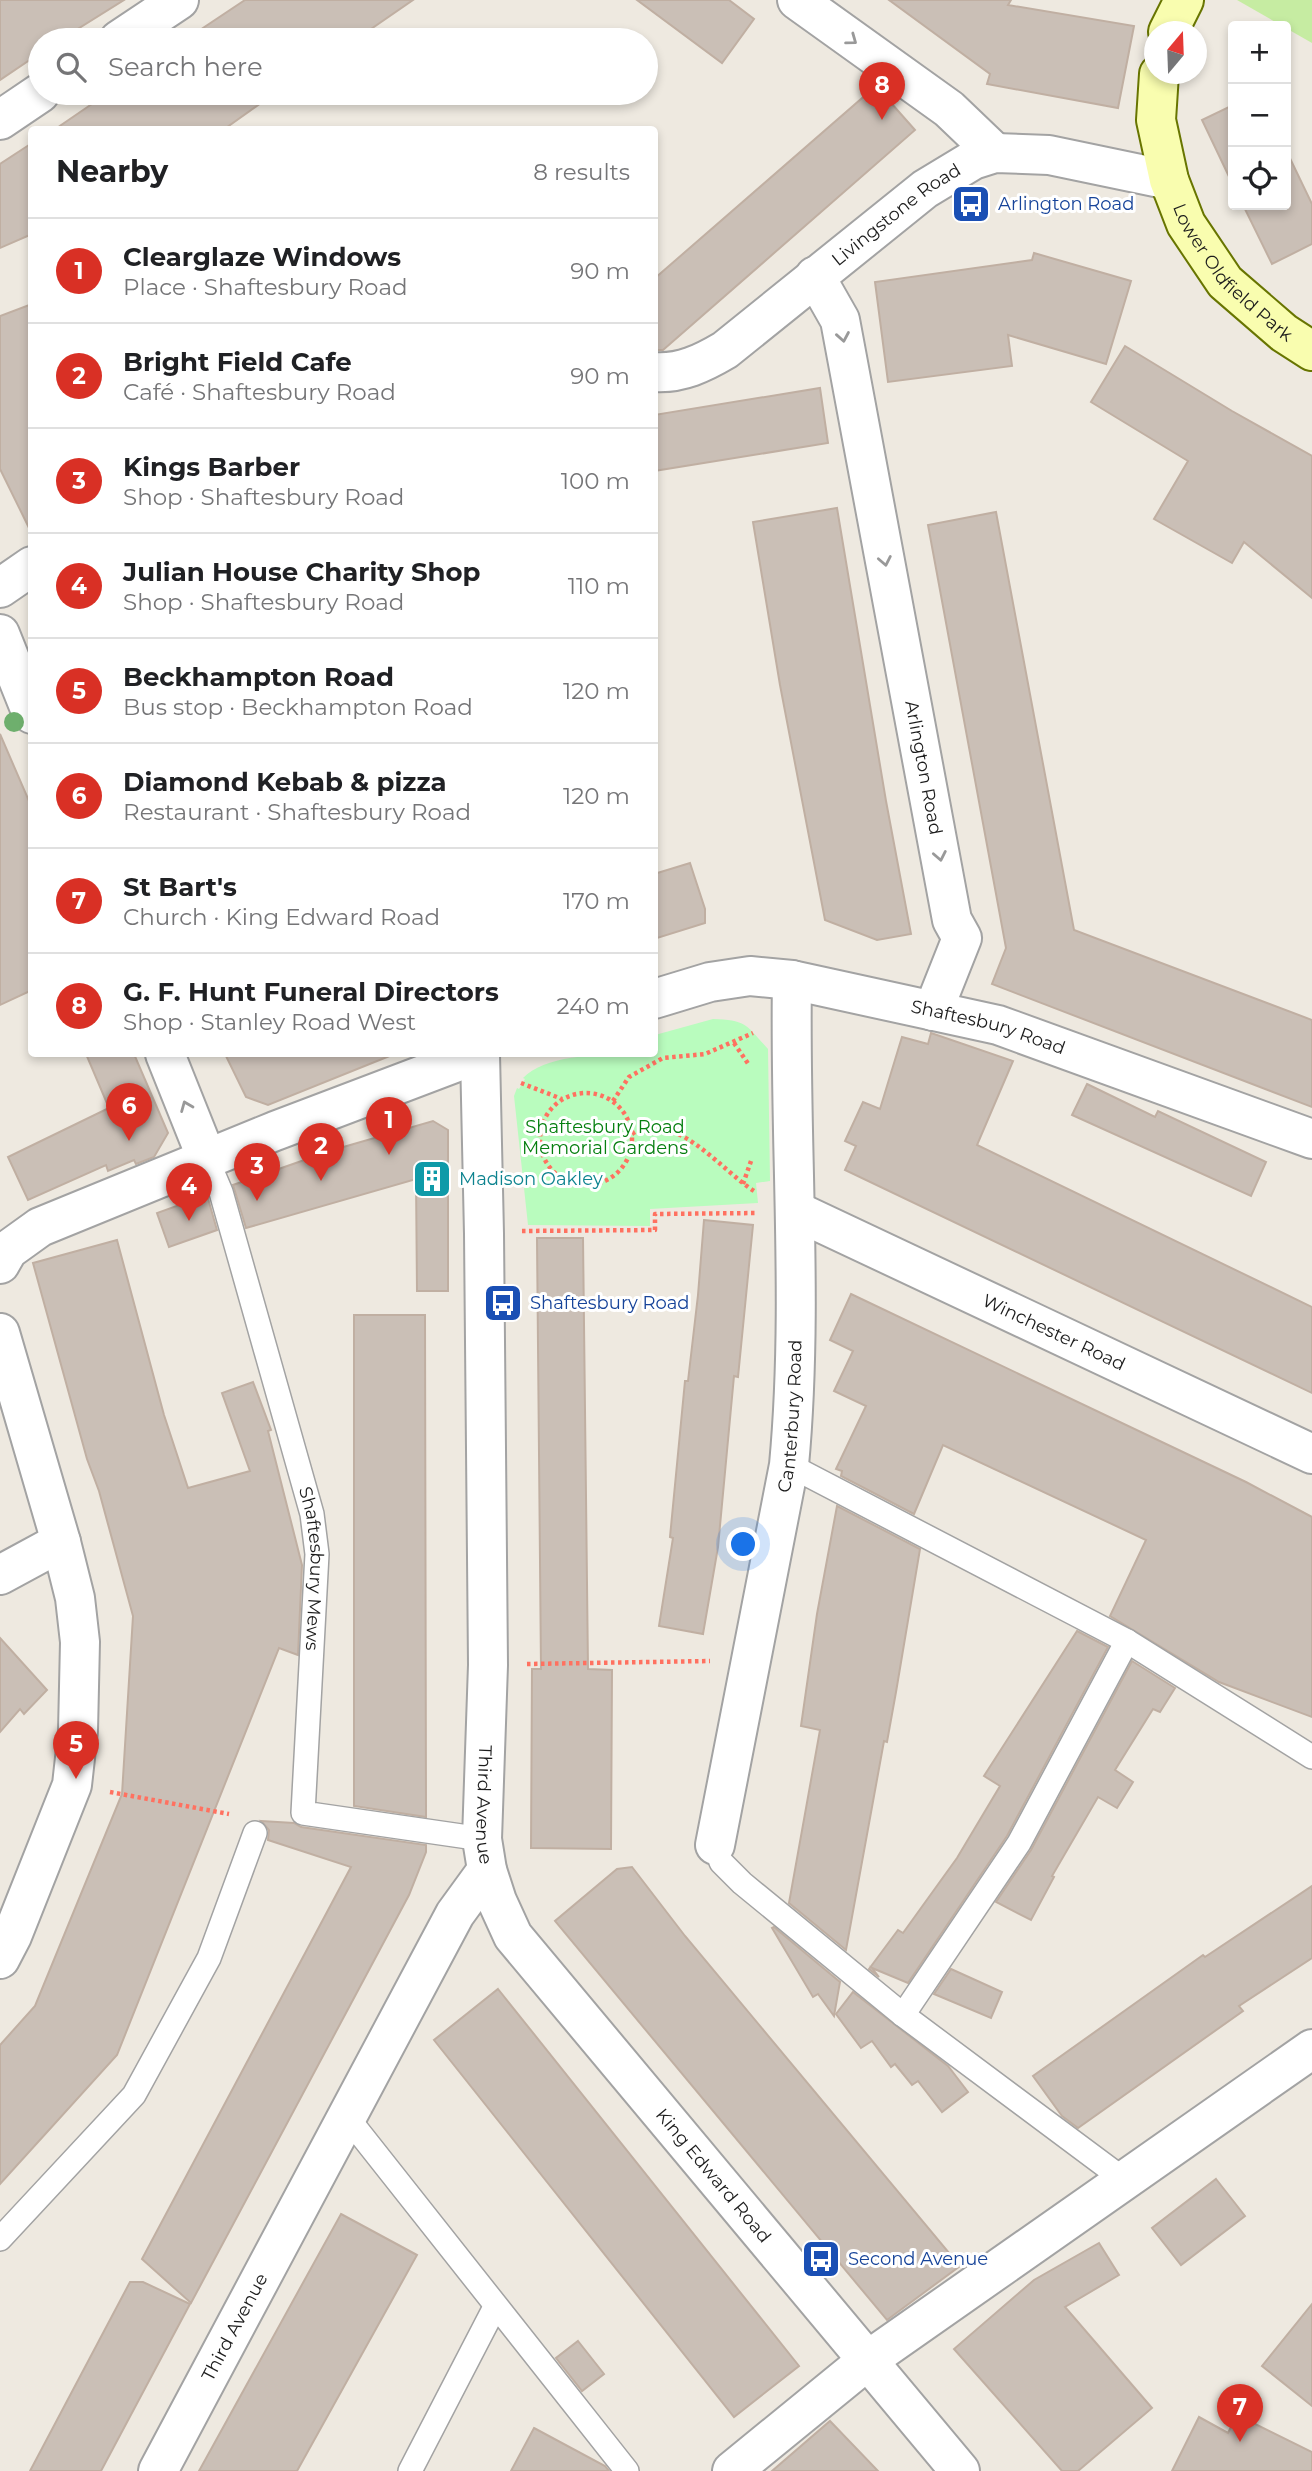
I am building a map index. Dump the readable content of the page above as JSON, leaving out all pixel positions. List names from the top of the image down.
{
  "streets": {
    "main road": ["Lower Oldfield Park"],
    "street": [
      "Livingstone Road",
      "Arlington Road",
      "Shaftesbury Road",
      "Winchester Road",
      "Canterbury Road",
      "Third Avenue",
      "King Edward Road"
    ],
    "lane": ["Shaftesbury Mews"]
  },
  "crossings": [
    ["Livingstone Road", "Lower Oldfield Park"],
    ["Livingstone Road", "Arlington Road"],
    ["Arlington Road", "Shaftesbury Road"],
    ["Shaftesbury Road", "Canterbury Road"],
    ["Winchester Road", "Canterbury Road"],
    ["Shaftesbury Mews", "Third Avenue"],
    ["Shaftesbury Mews", "King Edward Road"],
    ["Third Avenue", "King Edward Road"]
  ],
  "one_way": ["Arlington Road"],
  "parks": ["Shaftesbury Road Memorial Gardens"],
  "places": {
    "bus stop": ["Arlington Road", "Shaftesbury Road", "Second Avenue"],
    "building": ["Madison Oakley"]
  },
  "north": "top",
  "page": {
    "map_buttons": ["+", "−"],
    "search": "Search here",
    "pins": [
      "8",
      "6",
      "1",
      "2",
      "3",
      "4",
      "5",
      "7"
    ],
    "heading": ["Nearby", "8 results"],
    "list": [
      {
        "mark": "1",
        "name": "Clearglaze Windows",
        "note": "Place · Shaftesbury Road",
        "value": "90 m"
      },
      {
        "mark": "2",
        "name": "Bright Field Cafe",
        "note": "Café · Shaftesbury Road",
        "value": "90 m"
      },
      {
        "mark": "3",
        "name": "Kings Barber",
        "note": "Shop · Shaftesbury Road",
        "value": "100 m"
      },
      {
        "mark": "4",
        "name": "Julian House Charity Shop",
        "note": "Shop · Shaftesbury Road",
        "value": "110 m"
      },
      {
        "mark": "5",
        "name": "Beckhampton Road",
        "note": "Bus stop · Beckhampton Road",
        "value": "120 m"
      },
      {
        "mark": "6",
        "name": "Diamond Kebab & pizza",
        "note": "Restaurant · Shaftesbury Road",
        "value": "120 m"
      },
      {
        "mark": "7",
        "name": "St Bart's",
        "note": "Church · King Edward Road",
        "value": "170 m"
      },
      {
        "mark": "8",
        "name": "G. F. Hunt Funeral Directors",
        "note": "Shop · Stanley Road West",
        "value": "240 m"
      }
    ]
  }
}
